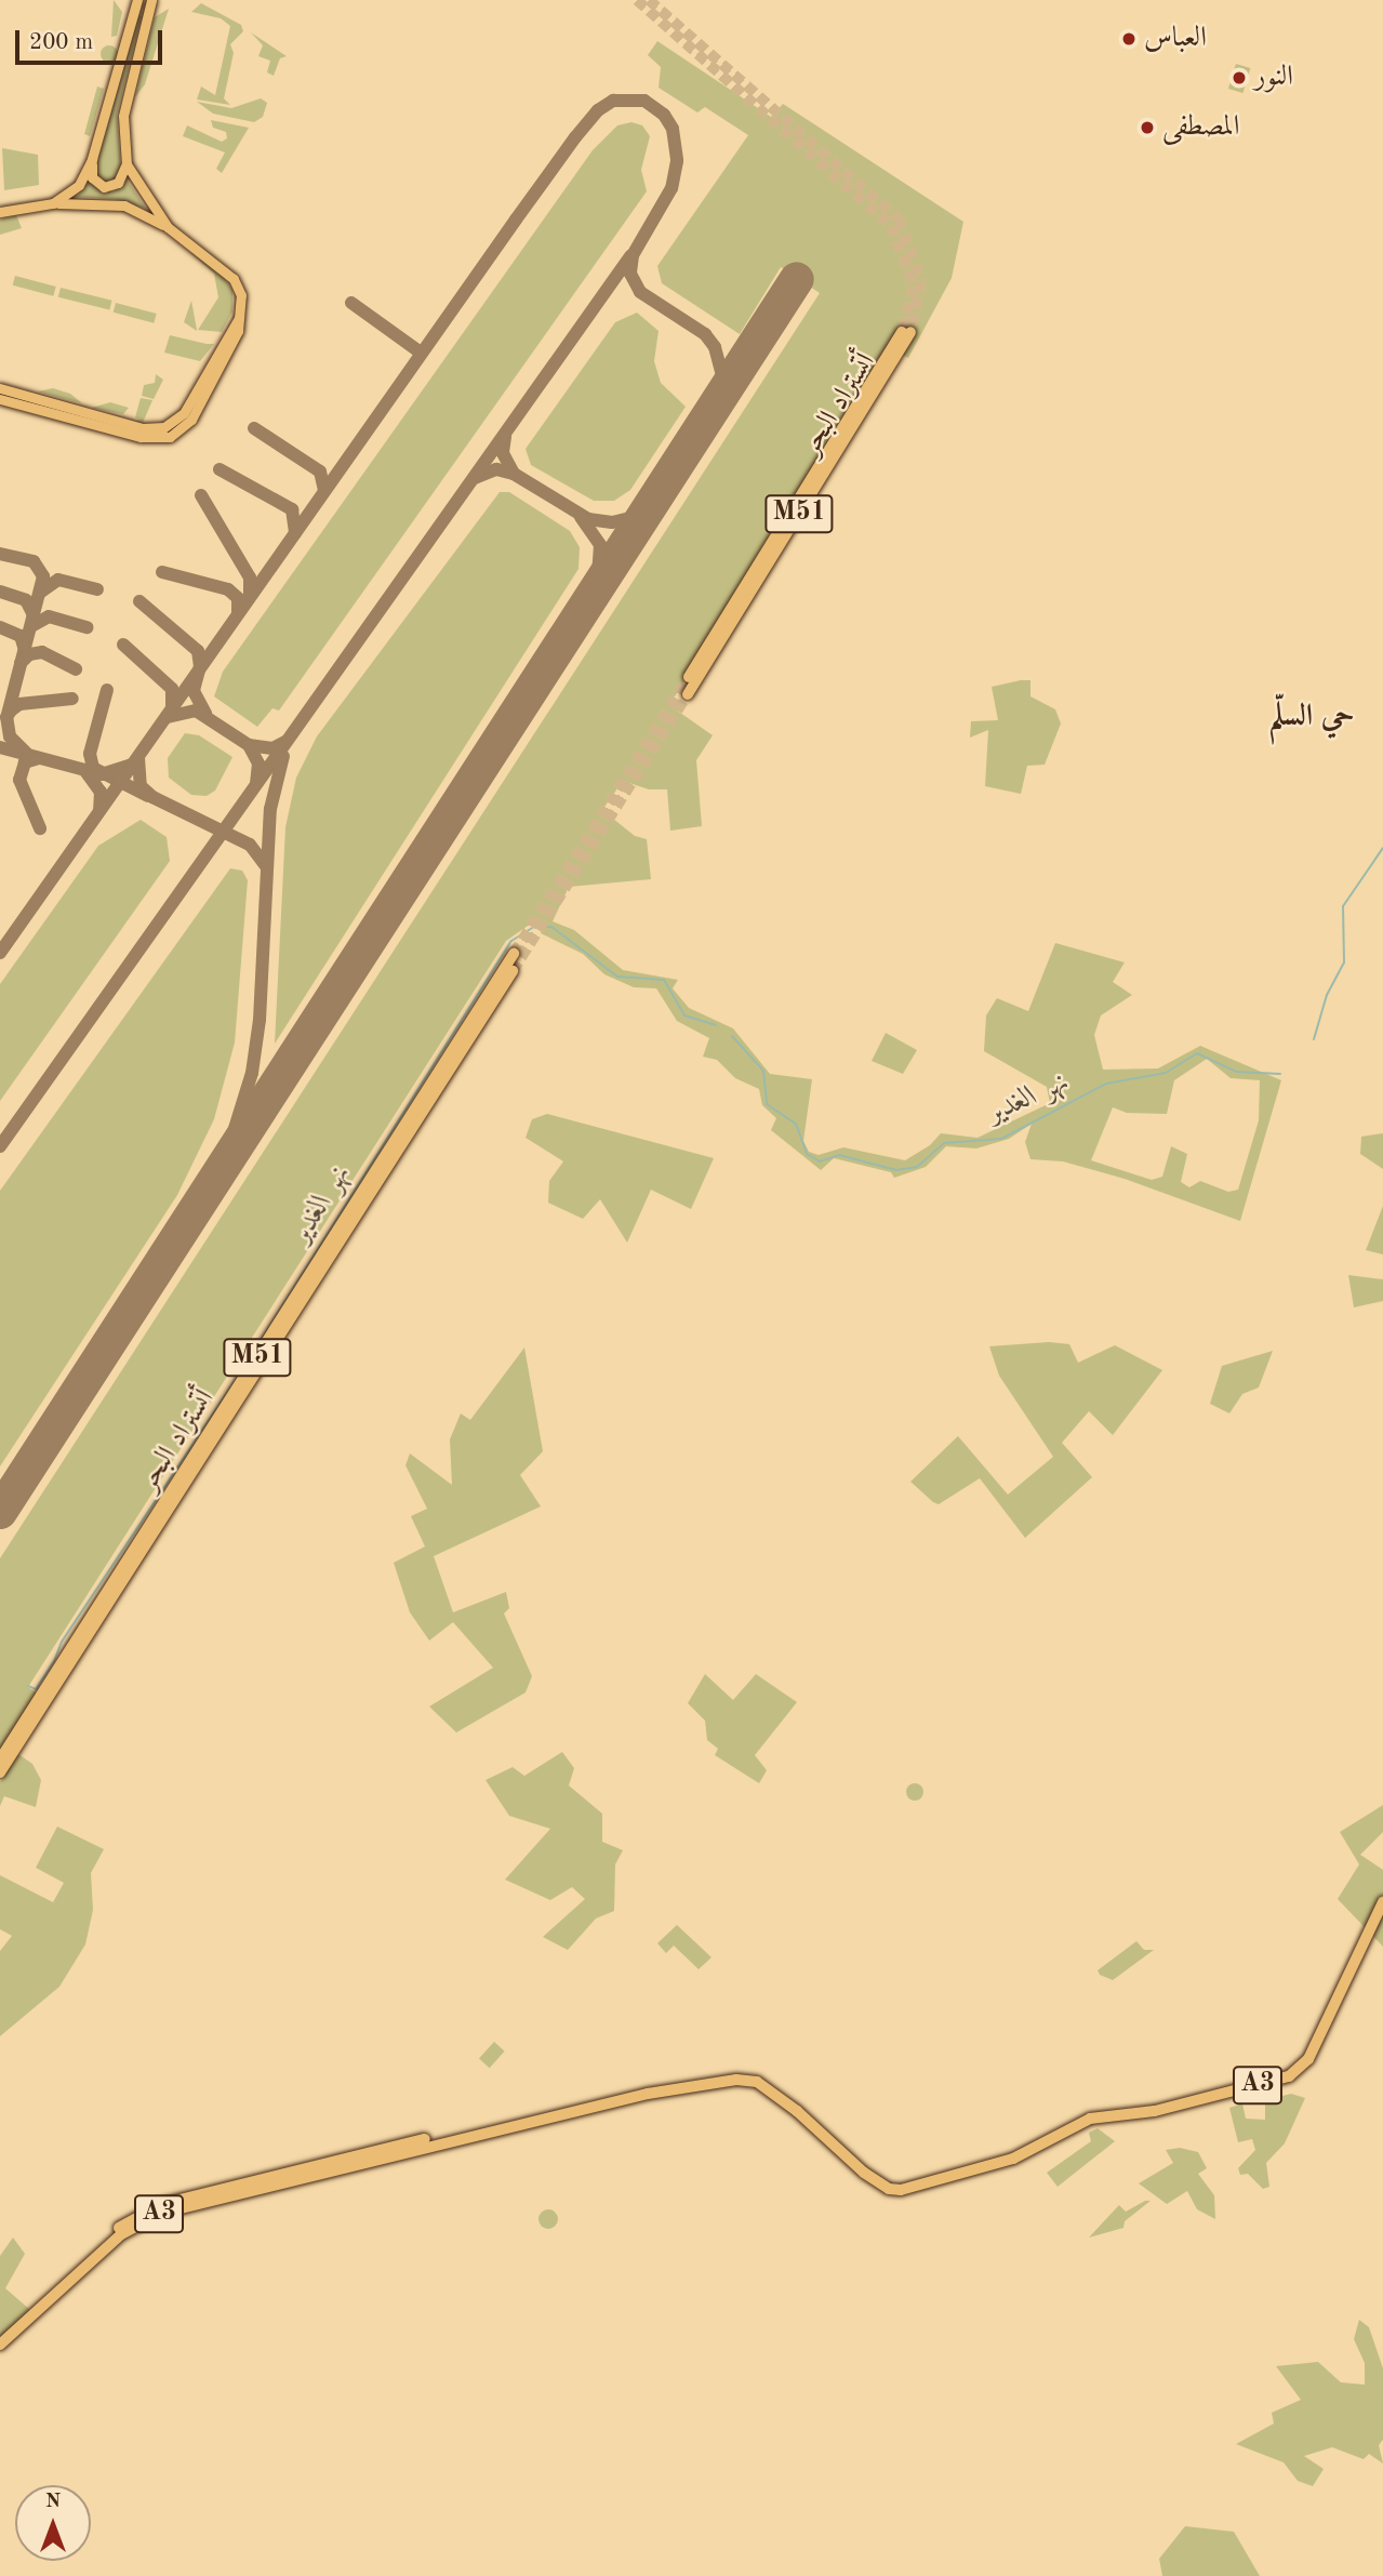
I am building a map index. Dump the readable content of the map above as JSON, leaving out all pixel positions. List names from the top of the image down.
{
  "streets": {
    "highway": ["أتستراد البحر", "M51", "A3"]
  },
  "districts": ["حي السلّم"],
  "water": ["نهر الغدير"],
  "places": ["العباس", "النور", "المصطفى"],
  "scale_bar": "200 m",
  "north": "top"
}
